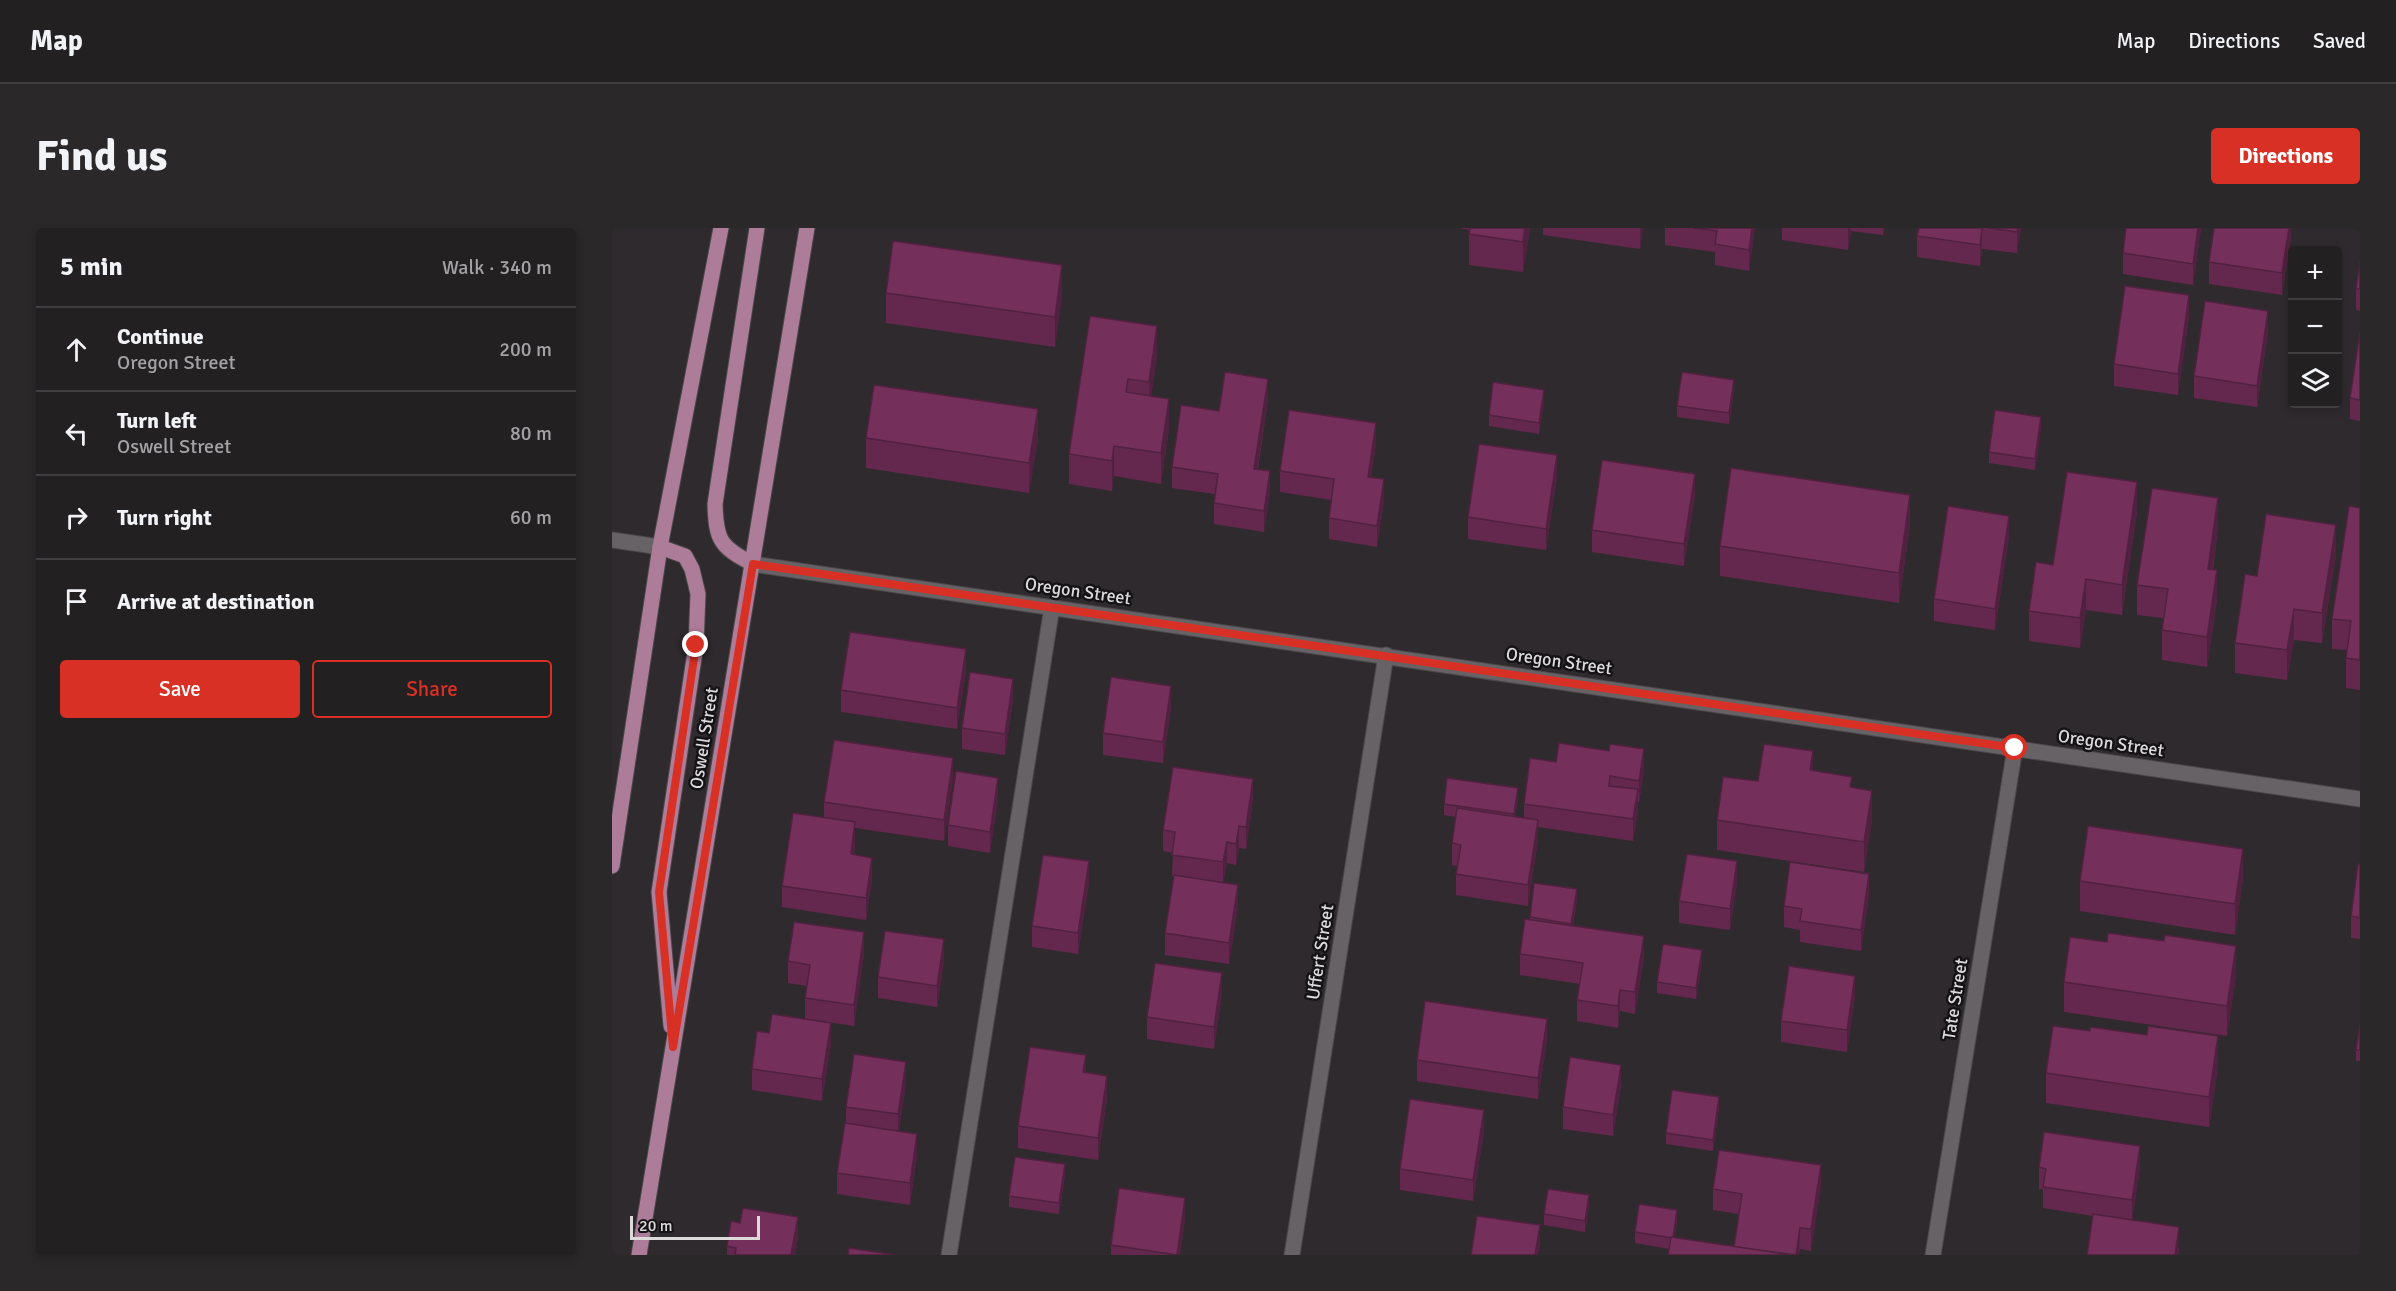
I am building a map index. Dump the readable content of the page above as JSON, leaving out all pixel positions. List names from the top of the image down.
{
  "streets": {
    "main road": ["Oswell Street"],
    "street": ["Oregon Street", "Uffert Street", "Tate Street"]
  },
  "crossings": [
    ["Oregon Street", "Oswell Street"],
    ["Oregon Street", "Uffert Street"],
    ["Oregon Street", "Tate Street"]
  ],
  "scale_bar": "20 m",
  "page": {
    "header": "Map",
    "nav": ["Map", "Directions", "Saved"],
    "buttons": [
      "Directions",
      ["Save", "Share"]
    ],
    "title": "Find us",
    "heading": ["5 min", "Walk · 340 m"],
    "map_buttons": ["+", "−"],
    "list": [
      ["Continue", "Oregon Street", "200 m"],
      ["Turn left", "Oswell Street", "80 m"],
      ["Turn right", "60 m"],
      "Arrive at destination"
    ],
    "scale": "20 m"
  }
}
